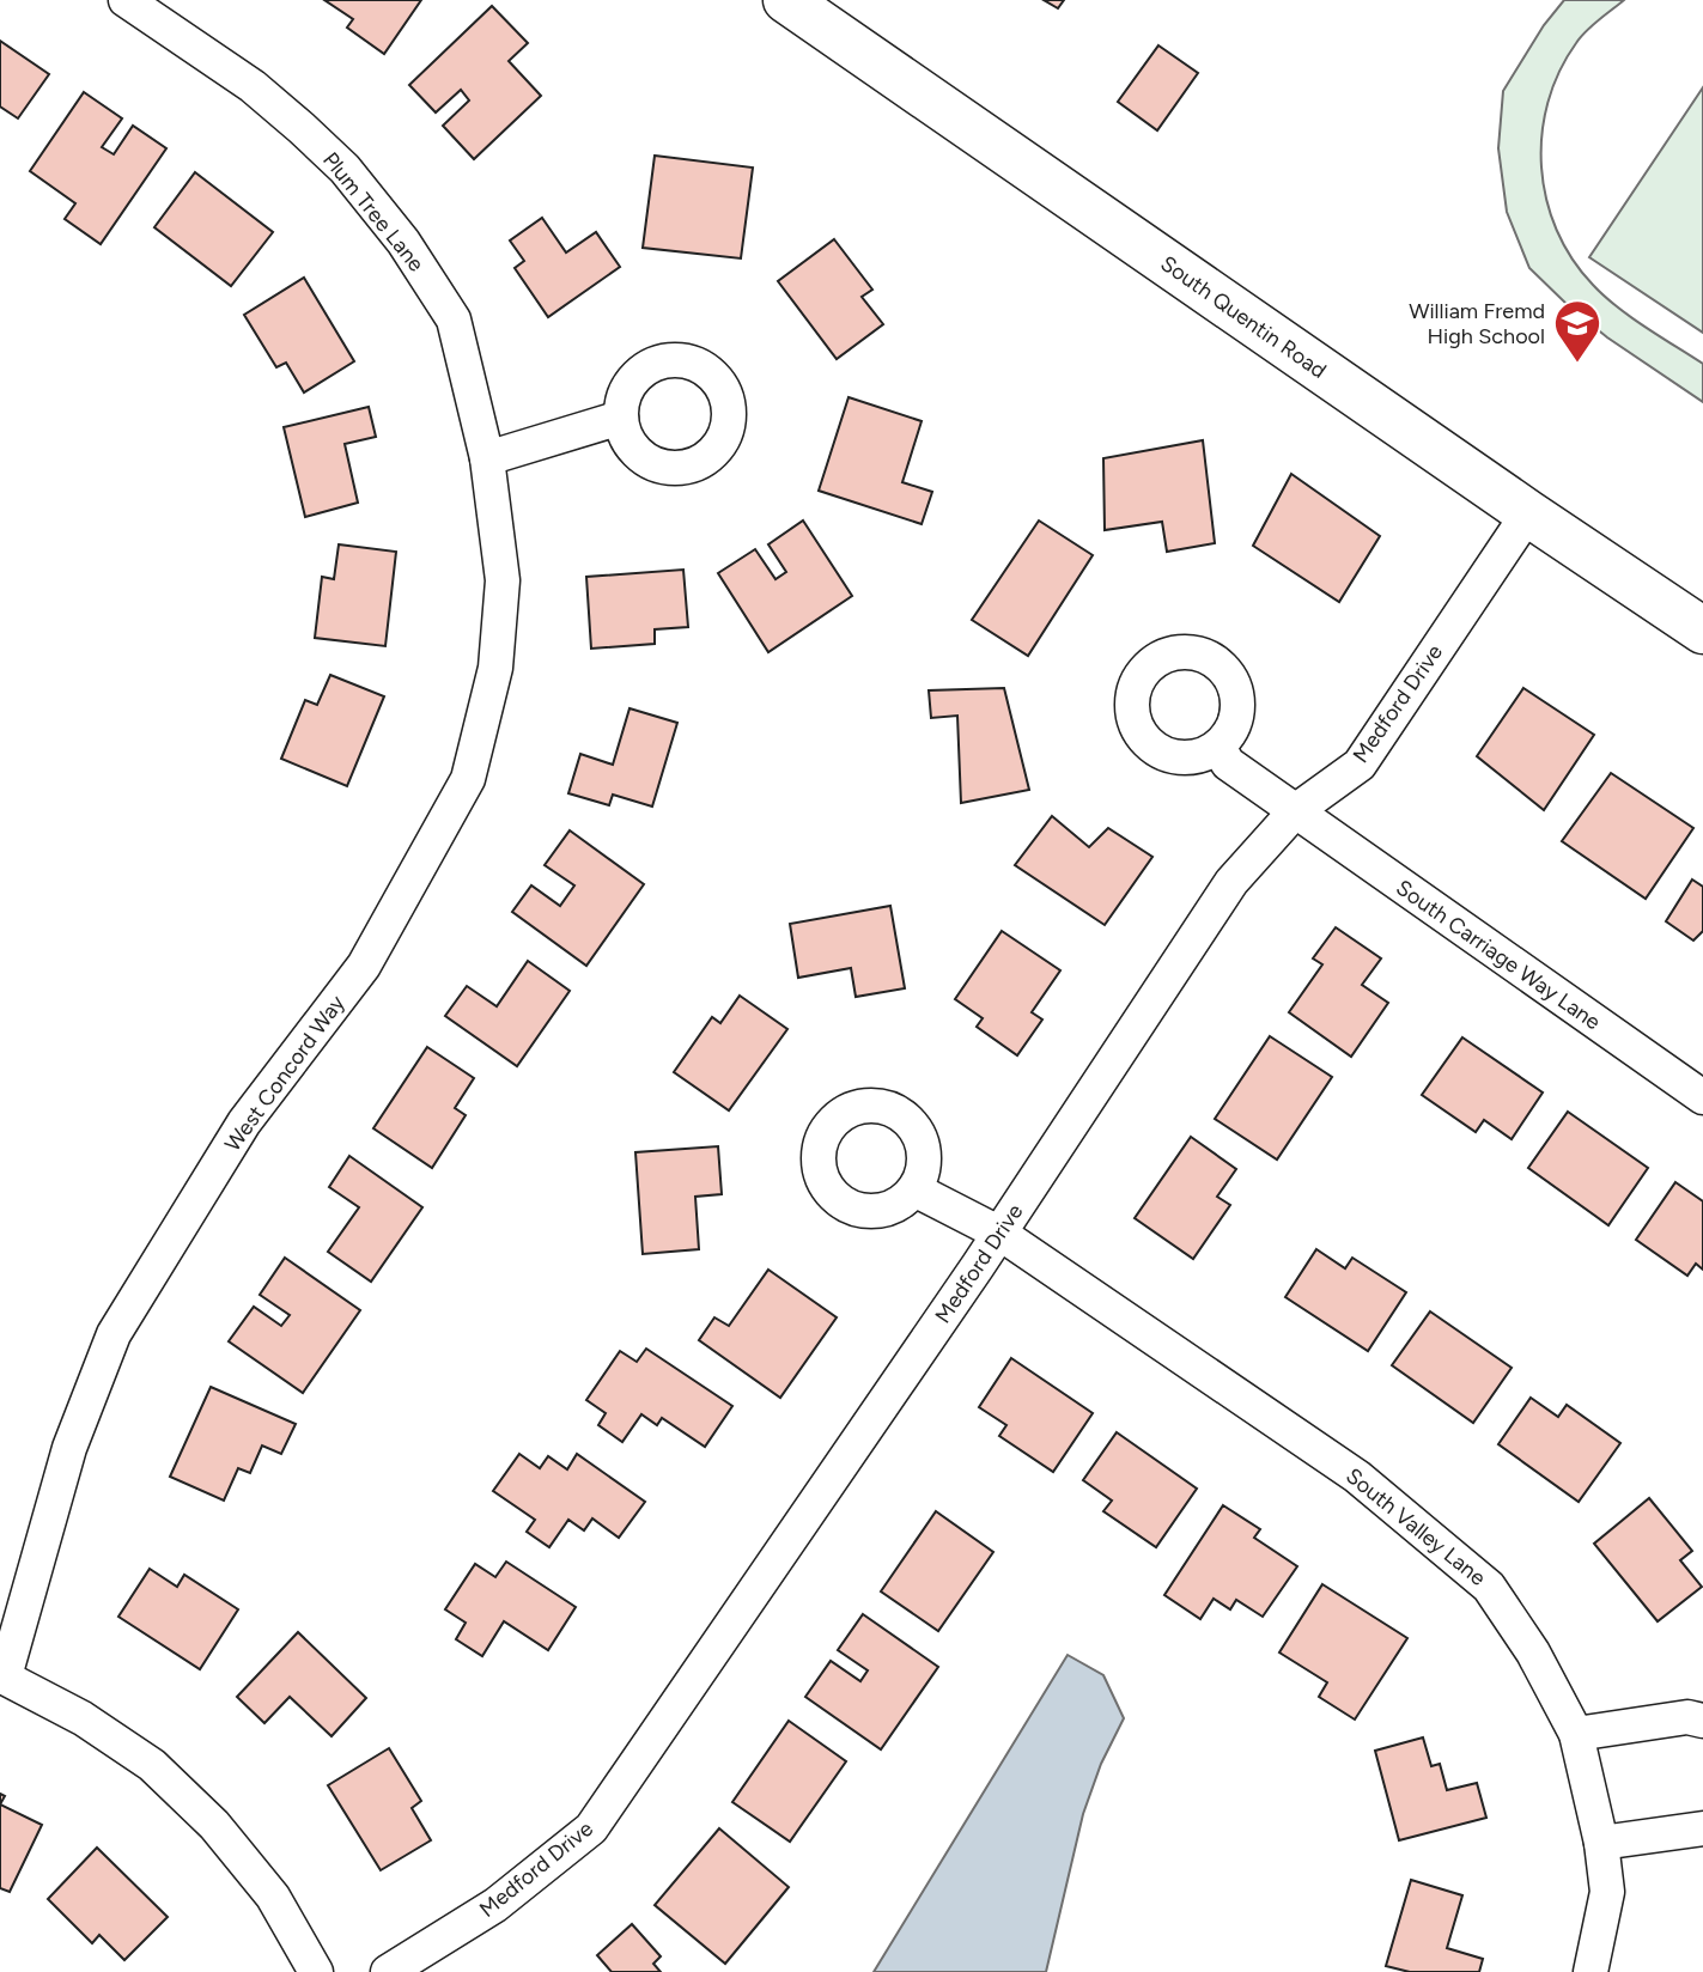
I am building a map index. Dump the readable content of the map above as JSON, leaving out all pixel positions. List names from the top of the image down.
{
  "streets": {
    "main road": ["South Quentin Road"],
    "street": [
      "Plum Tree Lane",
      "Medford Drive",
      "South Carriage Way Lane",
      "West Concord Way",
      "South Valley Lane"
    ]
  },
  "crossings": [
    ["Plum Tree Lane", "West Concord Way"],
    ["South Quentin Road", "Medford Drive"],
    ["Medford Drive", "South Carriage Way Lane"],
    ["Medford Drive", "South Valley Lane"]
  ],
  "places": {
    "school or university": ["William Fremd High School"]
  }
}
